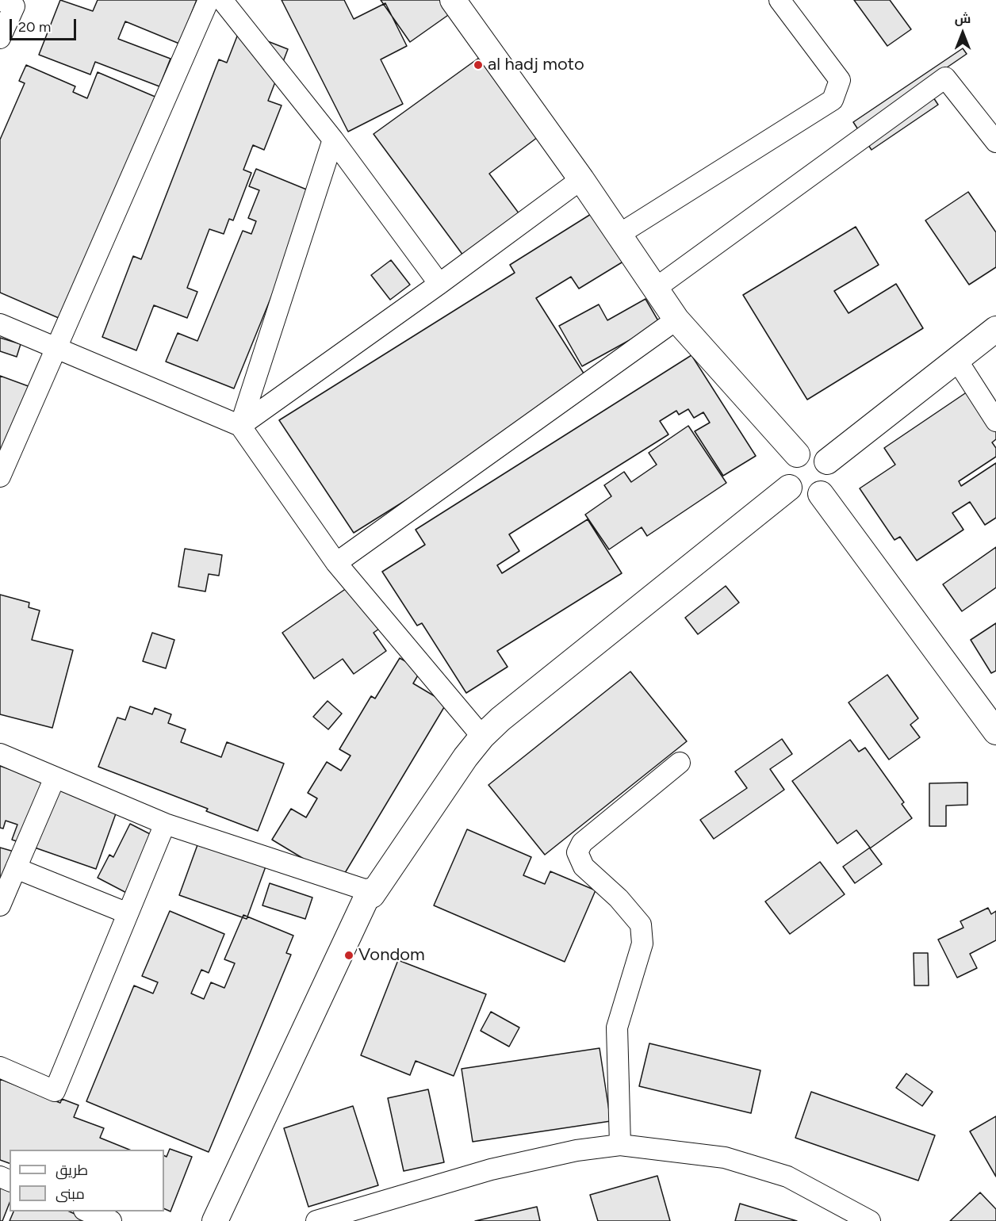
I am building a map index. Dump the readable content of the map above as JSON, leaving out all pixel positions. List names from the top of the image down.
{
  "places": ["al hadj moto", "Vondom"],
  "legend": ["طريق", "مبنى"],
  "scale_bar": "20 m",
  "north": "top"
}
